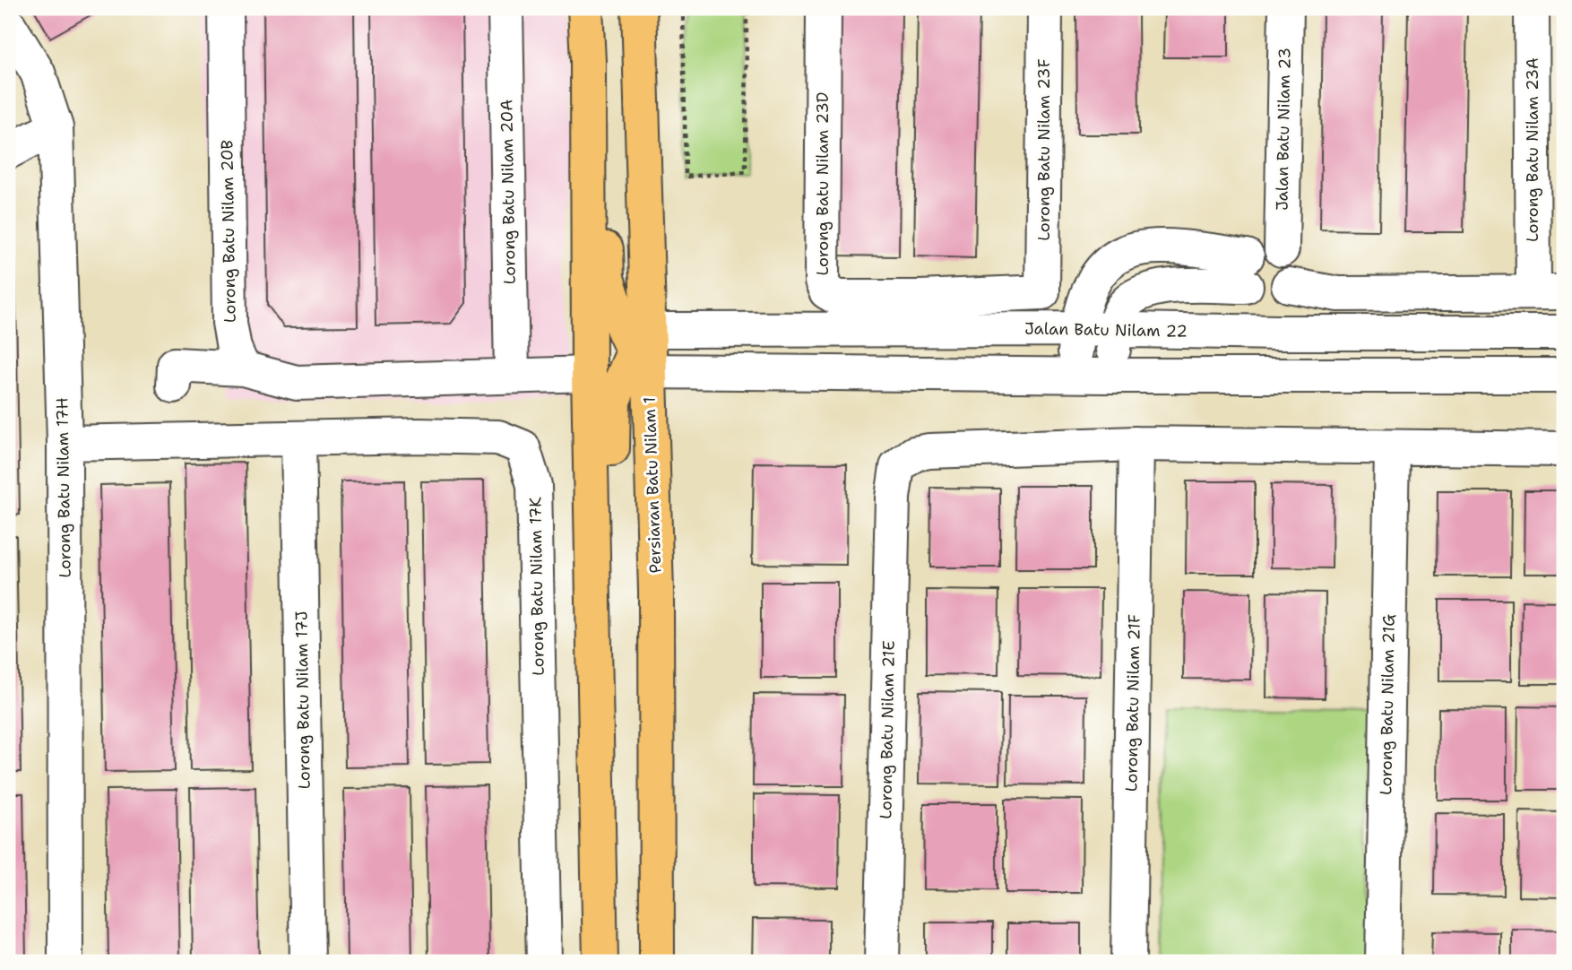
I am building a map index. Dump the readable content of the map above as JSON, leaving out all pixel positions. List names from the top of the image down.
{
  "streets": {
    "main road": ["Persiaran Batu Nilam 1"],
    "street": [
      "Jalan Batu Nilam 23",
      "Lorong Batu Nilam 23F",
      "Lorong Batu Nilam 23A",
      "Lorong Batu Nilam 23D",
      "Lorong Batu Nilam 20A",
      "Lorong Batu Nilam 20B",
      "Jalan Batu Nilam 22",
      "Lorong Batu Nilam 17H",
      "Lorong Batu Nilam 17K",
      "Lorong Batu Nilam 17J",
      "Lorong Batu Nilam 21F",
      "Lorong Batu Nilam 21G",
      "Lorong Batu Nilam 21E"
    ]
  },
  "crossings": [
    ["Lorong Batu Nilam 23F", "Lorong Batu Nilam 23D"],
    ["Jalan Batu Nilam 22", "Persiaran Batu Nilam 1"],
    ["Lorong Batu Nilam 17H", "Lorong Batu Nilam 17K"],
    ["Lorong Batu Nilam 17K", "Lorong Batu Nilam 17J"],
    ["Lorong Batu Nilam 21F", "Lorong Batu Nilam 21E"],
    ["Lorong Batu Nilam 21G", "Lorong Batu Nilam 21E"]
  ]
}
